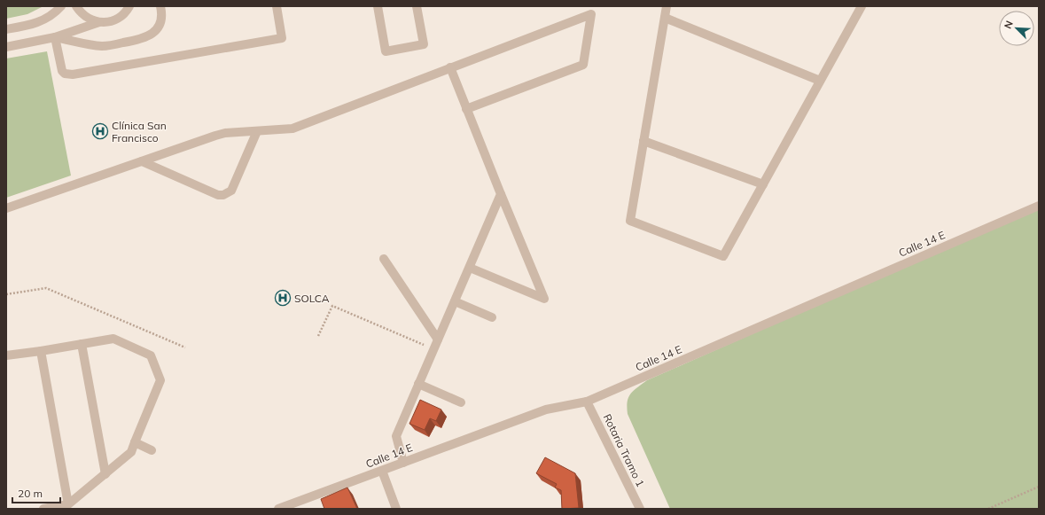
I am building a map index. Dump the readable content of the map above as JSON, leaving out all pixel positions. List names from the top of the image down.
{
  "streets": {
    "street": ["Calle 14 E", "Rotaria Tramo 1"]
  },
  "crossings": [
    ["Calle 14 E", "Rotaria Tramo 1"]
  ],
  "places": {
    "hospital": ["Clínica San Francisco", "SOLCA"]
  },
  "scale_bar": "20 m",
  "north": "top left"
}
